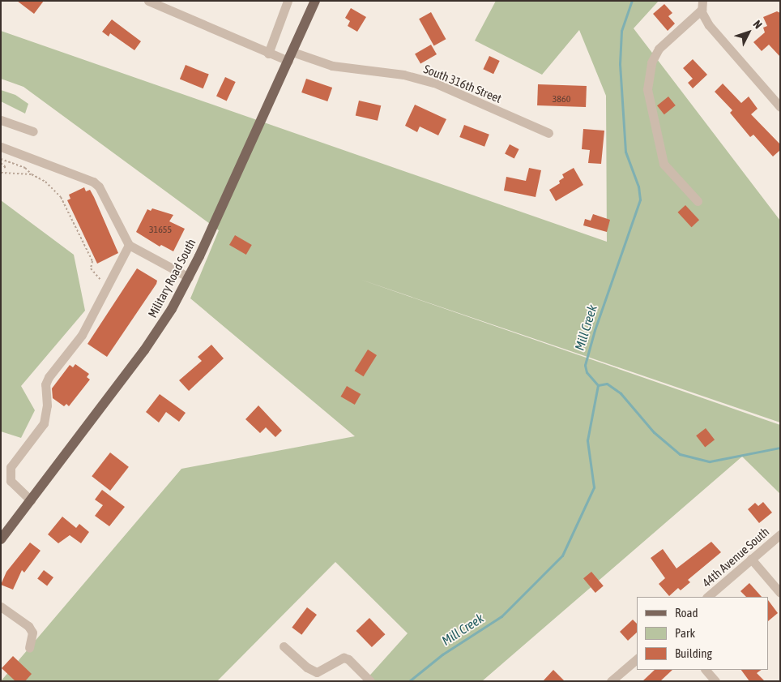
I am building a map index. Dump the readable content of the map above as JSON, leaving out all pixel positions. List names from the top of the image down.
{
  "streets": {
    "main road": ["Military Road South"],
    "street": ["South 316th Street", "44th Avenue South"]
  },
  "crossings": [
    ["South 316th Street", "Military Road South"]
  ],
  "water": ["Mill Creek"],
  "house_numbers": ["3860", "31655"],
  "legend": ["Road", "Park", "Building"],
  "north": "top right"
}
